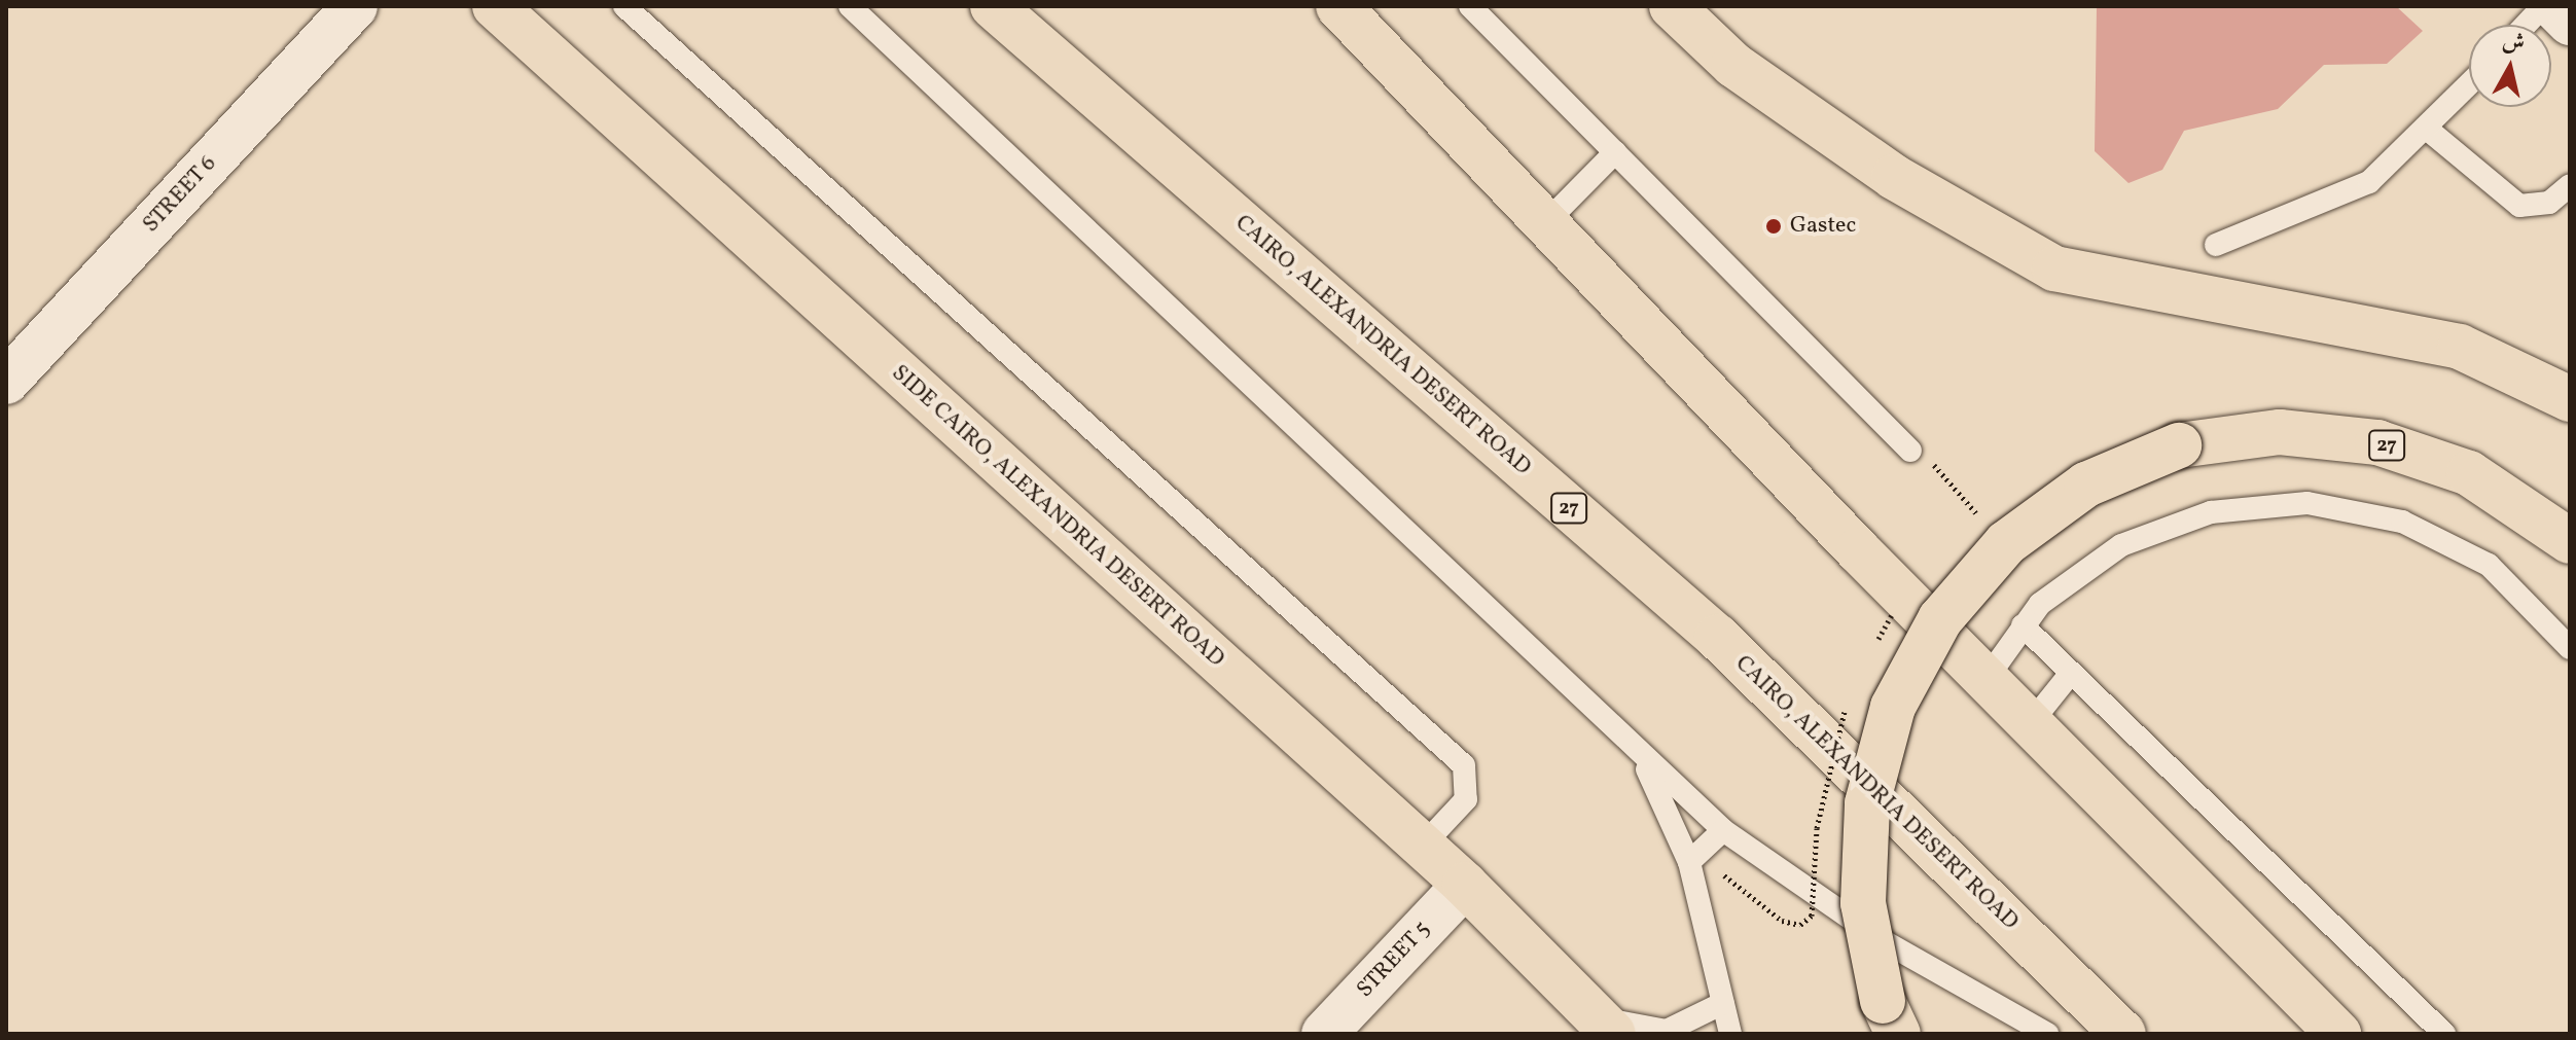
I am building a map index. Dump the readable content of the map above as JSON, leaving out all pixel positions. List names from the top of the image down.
{
  "streets": {
    "main road": ["CAIRO, ALEXANDRIA DESERT ROAD", "27", "SIDE CAIRO, ALEXANDRIA DESERT ROAD"],
    "street": ["STREET 6", "STREET 5"]
  },
  "crossings": [
    ["SIDE CAIRO, ALEXANDRIA DESERT ROAD", "STREET 5"]
  ],
  "places": ["Gastec"],
  "north": "top"
}
